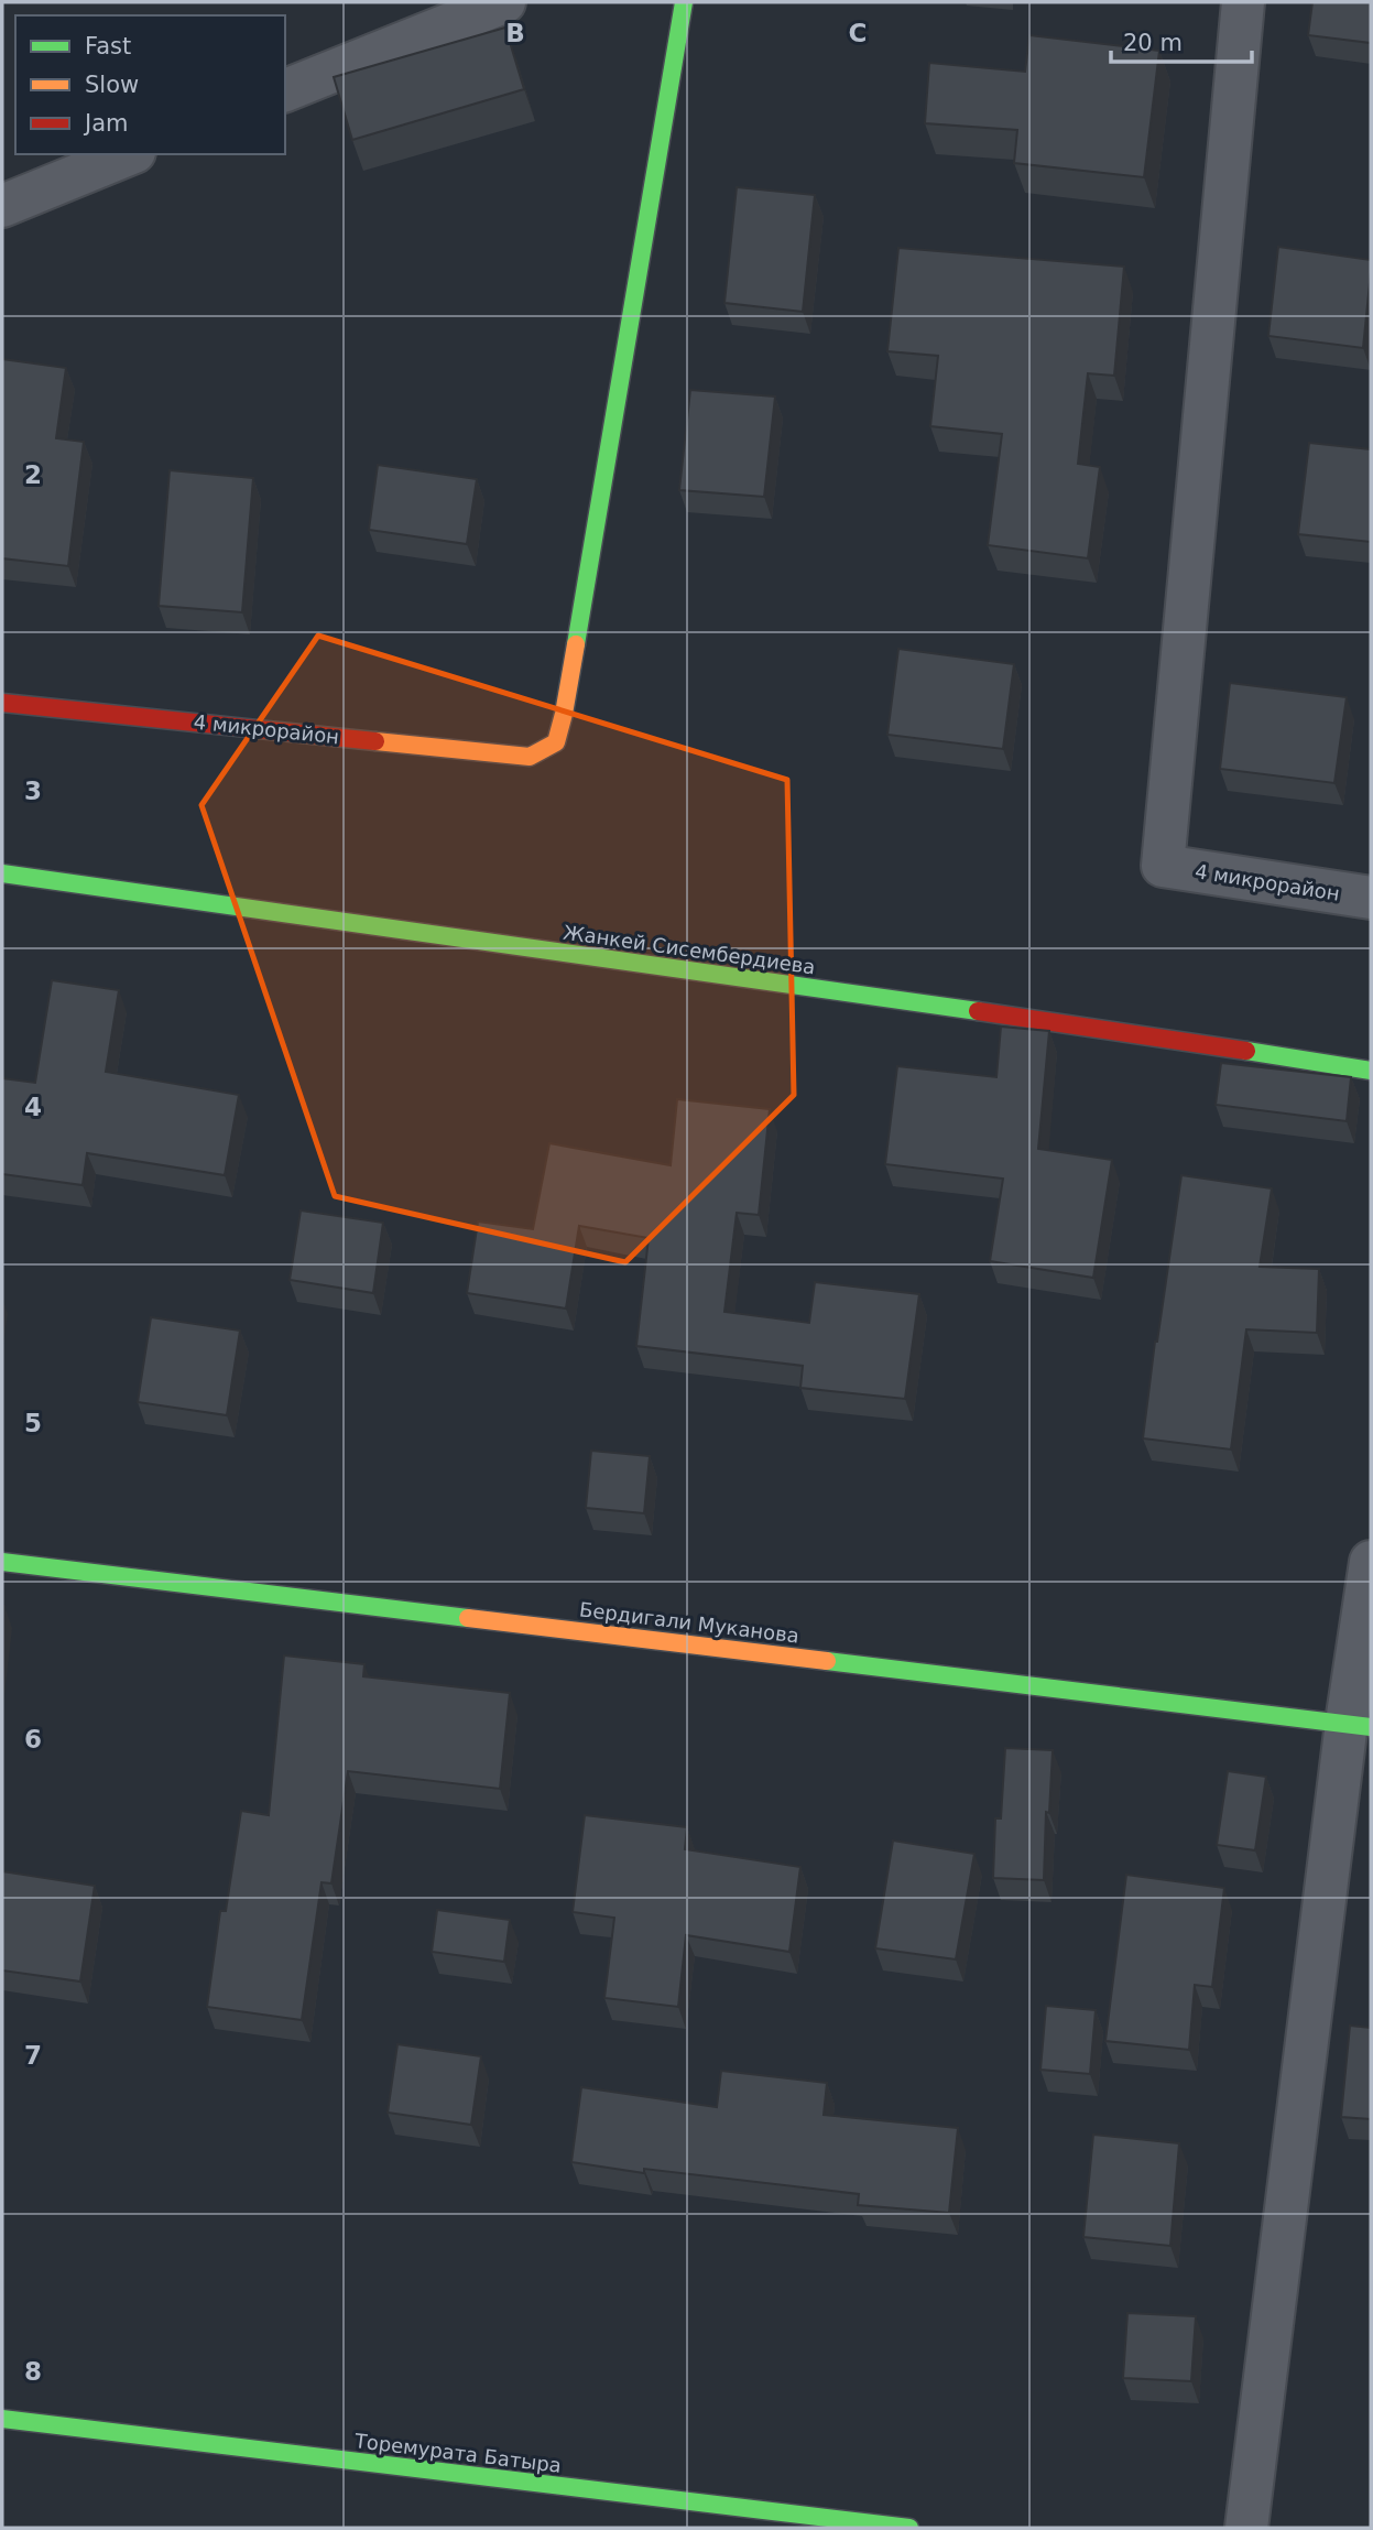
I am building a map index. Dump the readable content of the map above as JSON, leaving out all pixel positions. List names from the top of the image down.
{
  "streets": {
    "street": [
      "4 микрорайон",
      "Жанкей Сисембердиева",
      "Бердигали Муканова",
      "Торемурата Батыра"
    ]
  },
  "legend": ["Fast", "Slow", "Jam"],
  "scale_bar": "20 m",
  "grid": {
    "columns": ["B", "C"],
    "rows": [
      "2",
      "3",
      "4",
      "5",
      "6",
      "7",
      "8"
    ]
  }
}
